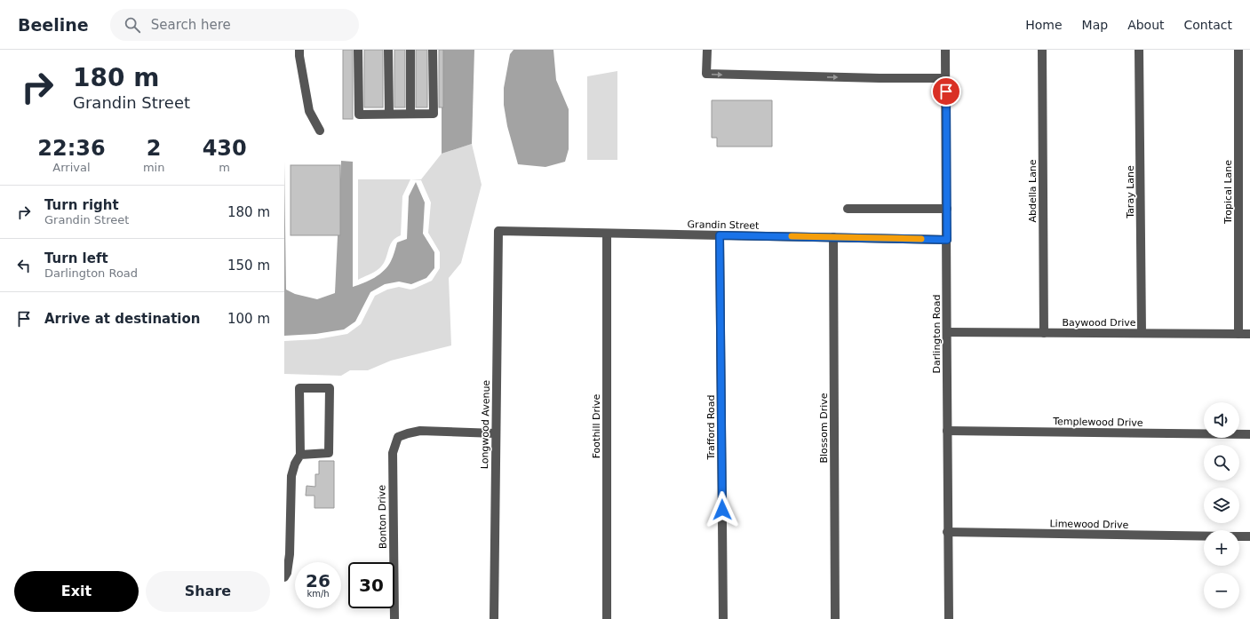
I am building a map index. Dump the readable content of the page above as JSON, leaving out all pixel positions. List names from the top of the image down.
{
  "streets": {
    "street": [
      "Abdella Lane",
      "Taray Lane",
      "Tropical Lane",
      "Grandin Street",
      "Baywood Drive",
      "Darlington Road",
      "Templewood Drive",
      "Longwood Avenue",
      "Foothill Drive",
      "Trafford Road",
      "Blossom Drive",
      "Bonton Drive",
      "Limewood Drive"
    ]
  },
  "crossings": [
    ["Abdella Lane", "Baywood Drive"],
    ["Taray Lane", "Baywood Drive"],
    ["Tropical Lane", "Baywood Drive"],
    ["Grandin Street", "Darlington Road"],
    ["Grandin Street", "Longwood Avenue"],
    ["Grandin Street", "Foothill Drive"],
    ["Grandin Street", "Trafford Road"],
    ["Grandin Street", "Blossom Drive"],
    ["Baywood Drive", "Darlington Road"],
    ["Darlington Road", "Templewood Drive"],
    ["Darlington Road", "Limewood Drive"],
    ["Longwood Avenue", "Bonton Drive"]
  ],
  "page": {
    "header": "Beeline",
    "search": "Search here",
    "nav": [
      "Home",
      "Map",
      "About",
      "Contact"
    ],
    "turn": ["180 m", "Grandin Street"],
    "eta": [
      "22:36",
      "Arrival",
      "2",
      "min",
      "430",
      "m"
    ],
    "list": [
      {
        "name": "Turn right",
        "note": "Grandin Street",
        "value": "180 m"
      },
      {
        "name": "Turn left",
        "note": "Darlington Road",
        "value": "150 m"
      },
      {
        "name": "Arrive at destination",
        "value": "100 m"
      }
    ],
    "map_buttons": ["+", "−"],
    "speed": "26 km/h",
    "limit": "30",
    "buttons": ["Exit", "Share"]
  }
}
